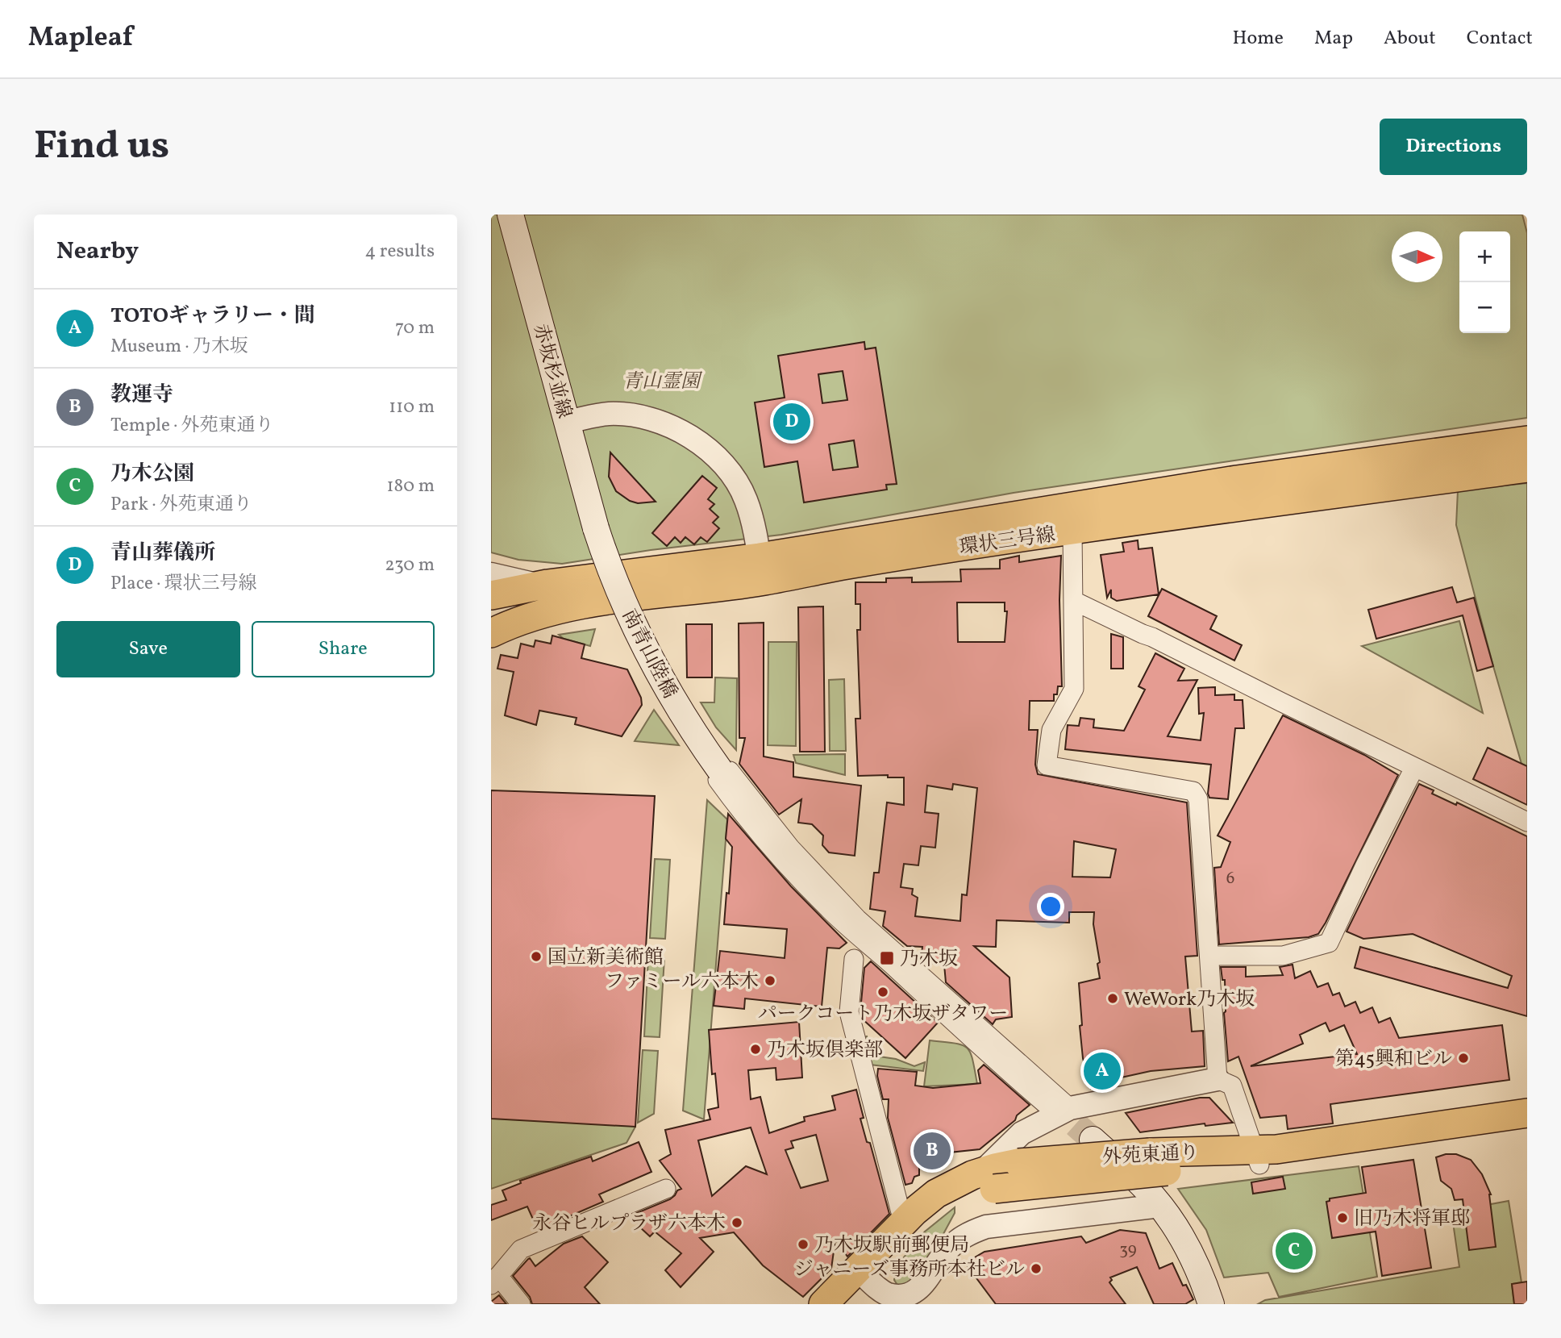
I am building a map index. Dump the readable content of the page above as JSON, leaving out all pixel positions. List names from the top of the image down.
{
  "streets": {
    "main road": [
      "赤坂杉並線",
      "環状三号線",
      "南青山陸橋",
      "外苑東通り"
    ]
  },
  "crossings": [
    ["赤坂杉並線", "南青山陸橋"]
  ],
  "parks": ["青山霊園"],
  "places": {
    "other": [
      "国立新美術館",
      "ファミール六本木",
      "パークコート乃木坂ザタワー",
      "WeWork乃木坂",
      "乃木坂倶楽部",
      "第45興和ビル",
      "旧乃木将軍邸",
      "永谷ヒルプラザ六本木",
      "乃木坂駅前郵便局",
      "ジャニーズ事務所本社ビル"
    ],
    "transit": ["乃木坂"]
  },
  "house_numbers": ["6", "39"],
  "north": "right",
  "page": {
    "header": "Mapleaf",
    "nav": [
      "Home",
      "Map",
      "About",
      "Contact"
    ],
    "buttons": [
      "Directions",
      ["Save", "Share"]
    ],
    "title": "Find us",
    "heading": ["Nearby", "4 results"],
    "map_buttons": ["+", "−"],
    "list": [
      {
        "mark": "A",
        "name": "TOTOギャラリー・間",
        "note": "Museum · 乃木坂",
        "value": "70 m"
      },
      {
        "mark": "B",
        "name": "教運寺",
        "note": "Temple · 外苑東通り",
        "value": "110 m"
      },
      {
        "mark": "C",
        "name": "乃木公園",
        "note": "Park · 外苑東通り",
        "value": "180 m"
      },
      {
        "mark": "D",
        "name": "青山葬儀所",
        "note": "Place · 環状三号線",
        "value": "230 m"
      }
    ],
    "pins": [
      "D",
      "A",
      "B",
      "C"
    ]
  }
}
